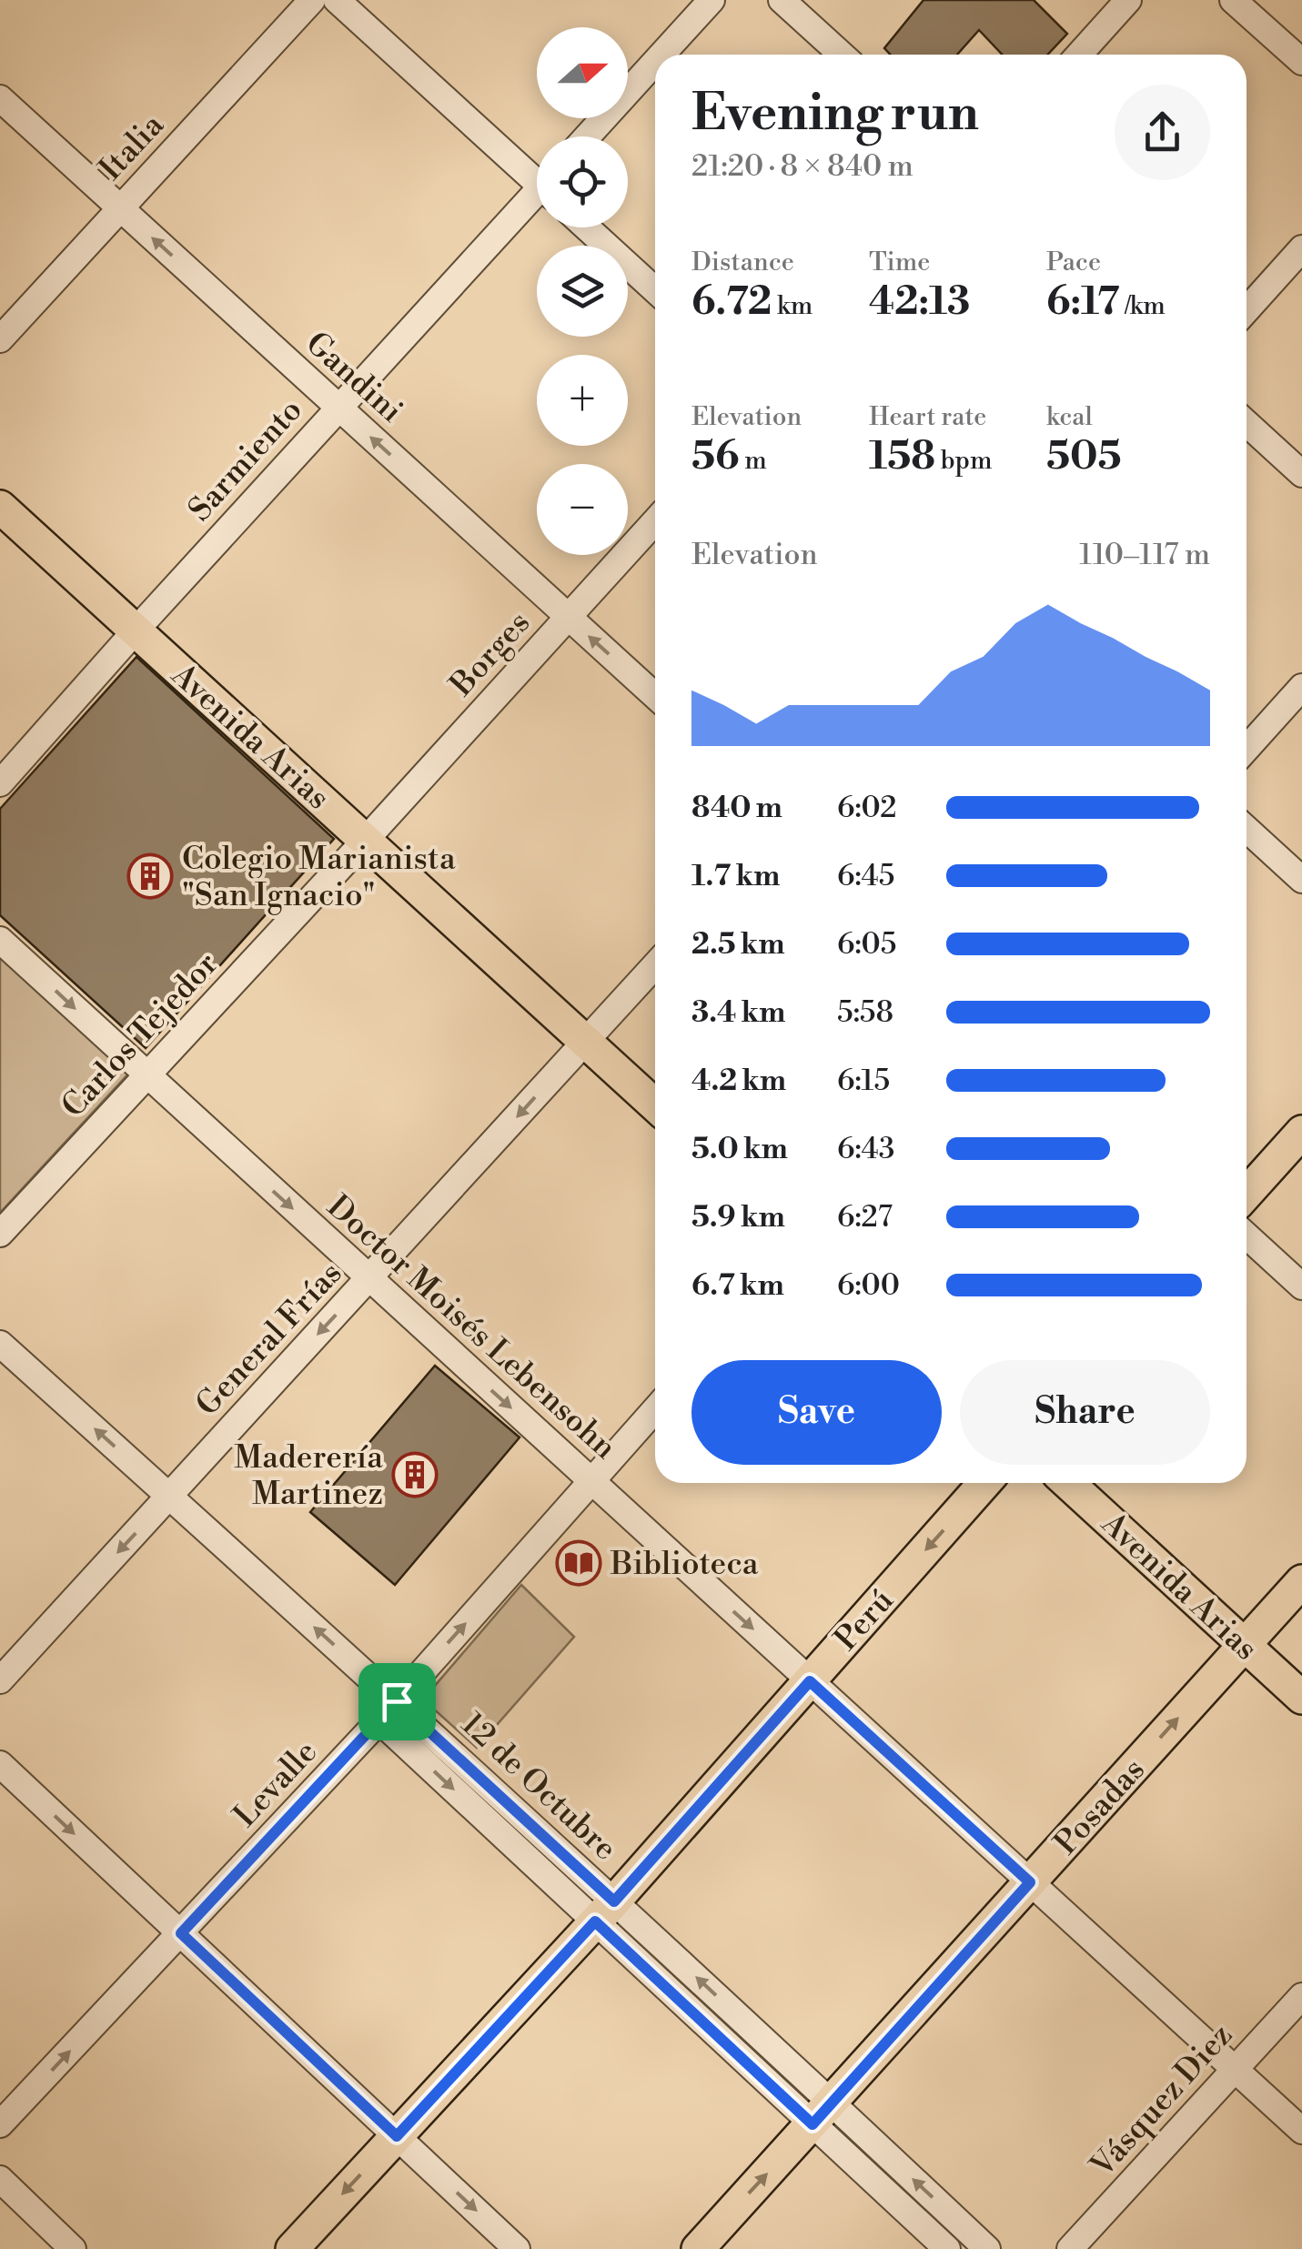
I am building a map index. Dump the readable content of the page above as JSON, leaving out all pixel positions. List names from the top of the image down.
{
  "streets": {
    "main road": ["Avenida Arias", "Perú", "Posadas"],
    "street": [
      "Italia",
      "Gandini",
      "Sarmiento",
      "Borges",
      "Carlos Tejedor",
      "Doctor Moisés Lebensohn",
      "General Frías",
      "Levalle",
      "12 de Octubre",
      "Vásquez Diez"
    ]
  },
  "crossings": [
    ["Italia", "Gandini"],
    ["Gandini", "Sarmiento"],
    ["Gandini", "Borges"],
    ["Sarmiento", "Avenida Arias"],
    ["Borges", "Avenida Arias"],
    ["Borges", "Carlos Tejedor"],
    ["Avenida Arias", "Carlos Tejedor"],
    ["Avenida Arias", "General Frías"],
    ["Avenida Arias", "Posadas"],
    ["Carlos Tejedor", "Doctor Moisés Lebensohn"],
    ["Doctor Moisés Lebensohn", "General Frías"],
    ["Doctor Moisés Lebensohn", "Perú"],
    ["Doctor Moisés Lebensohn", "Levalle"],
    ["Doctor Moisés Lebensohn", "Posadas"],
    ["Doctor Moisés Lebensohn", "Vásquez Diez"],
    ["General Frías", "12 de Octubre"],
    ["Perú", "12 de Octubre"],
    ["Levalle", "12 de Octubre"],
    ["12 de Octubre", "Posadas"]
  ],
  "one_way": [
    "Gandini",
    "Doctor Moisés Lebensohn",
    "General Frías",
    "Perú",
    "Levalle",
    "Posadas"
  ],
  "places": {
    "building": ["Colegio Marianista \"San Ignacio\"", "Maderería Martinez"],
    "library": ["Biblioteca"]
  },
  "north": "right",
  "page": {
    "map_buttons": ["+", "−"],
    "heading": ["Evening run", "21:20 · 8 × 840 m"],
    "stats": [
      ["Distance", "6.72 km"],
      ["Time", "42:13"],
      ["Pace", "6:17 /km"],
      ["Elevation", "56 m"],
      ["Heart rate", "158 bpm"],
      ["kcal", "505"]
    ],
    "chart": ["Elevation", "110–117 m"],
    "list": [
      {
        "name": "840 m",
        "note": "6:02"
      },
      {
        "name": "1.7 km",
        "note": "6:45"
      },
      {
        "name": "2.5 km",
        "note": "6:05"
      },
      {
        "name": "3.4 km",
        "note": "5:58"
      },
      {
        "name": "4.2 km",
        "note": "6:15"
      },
      {
        "name": "5.0 km",
        "note": "6:43"
      },
      {
        "name": "5.9 km",
        "note": "6:27"
      },
      {
        "name": "6.7 km",
        "note": "6:00"
      }
    ],
    "buttons": ["Save", "Share"]
  }
}
